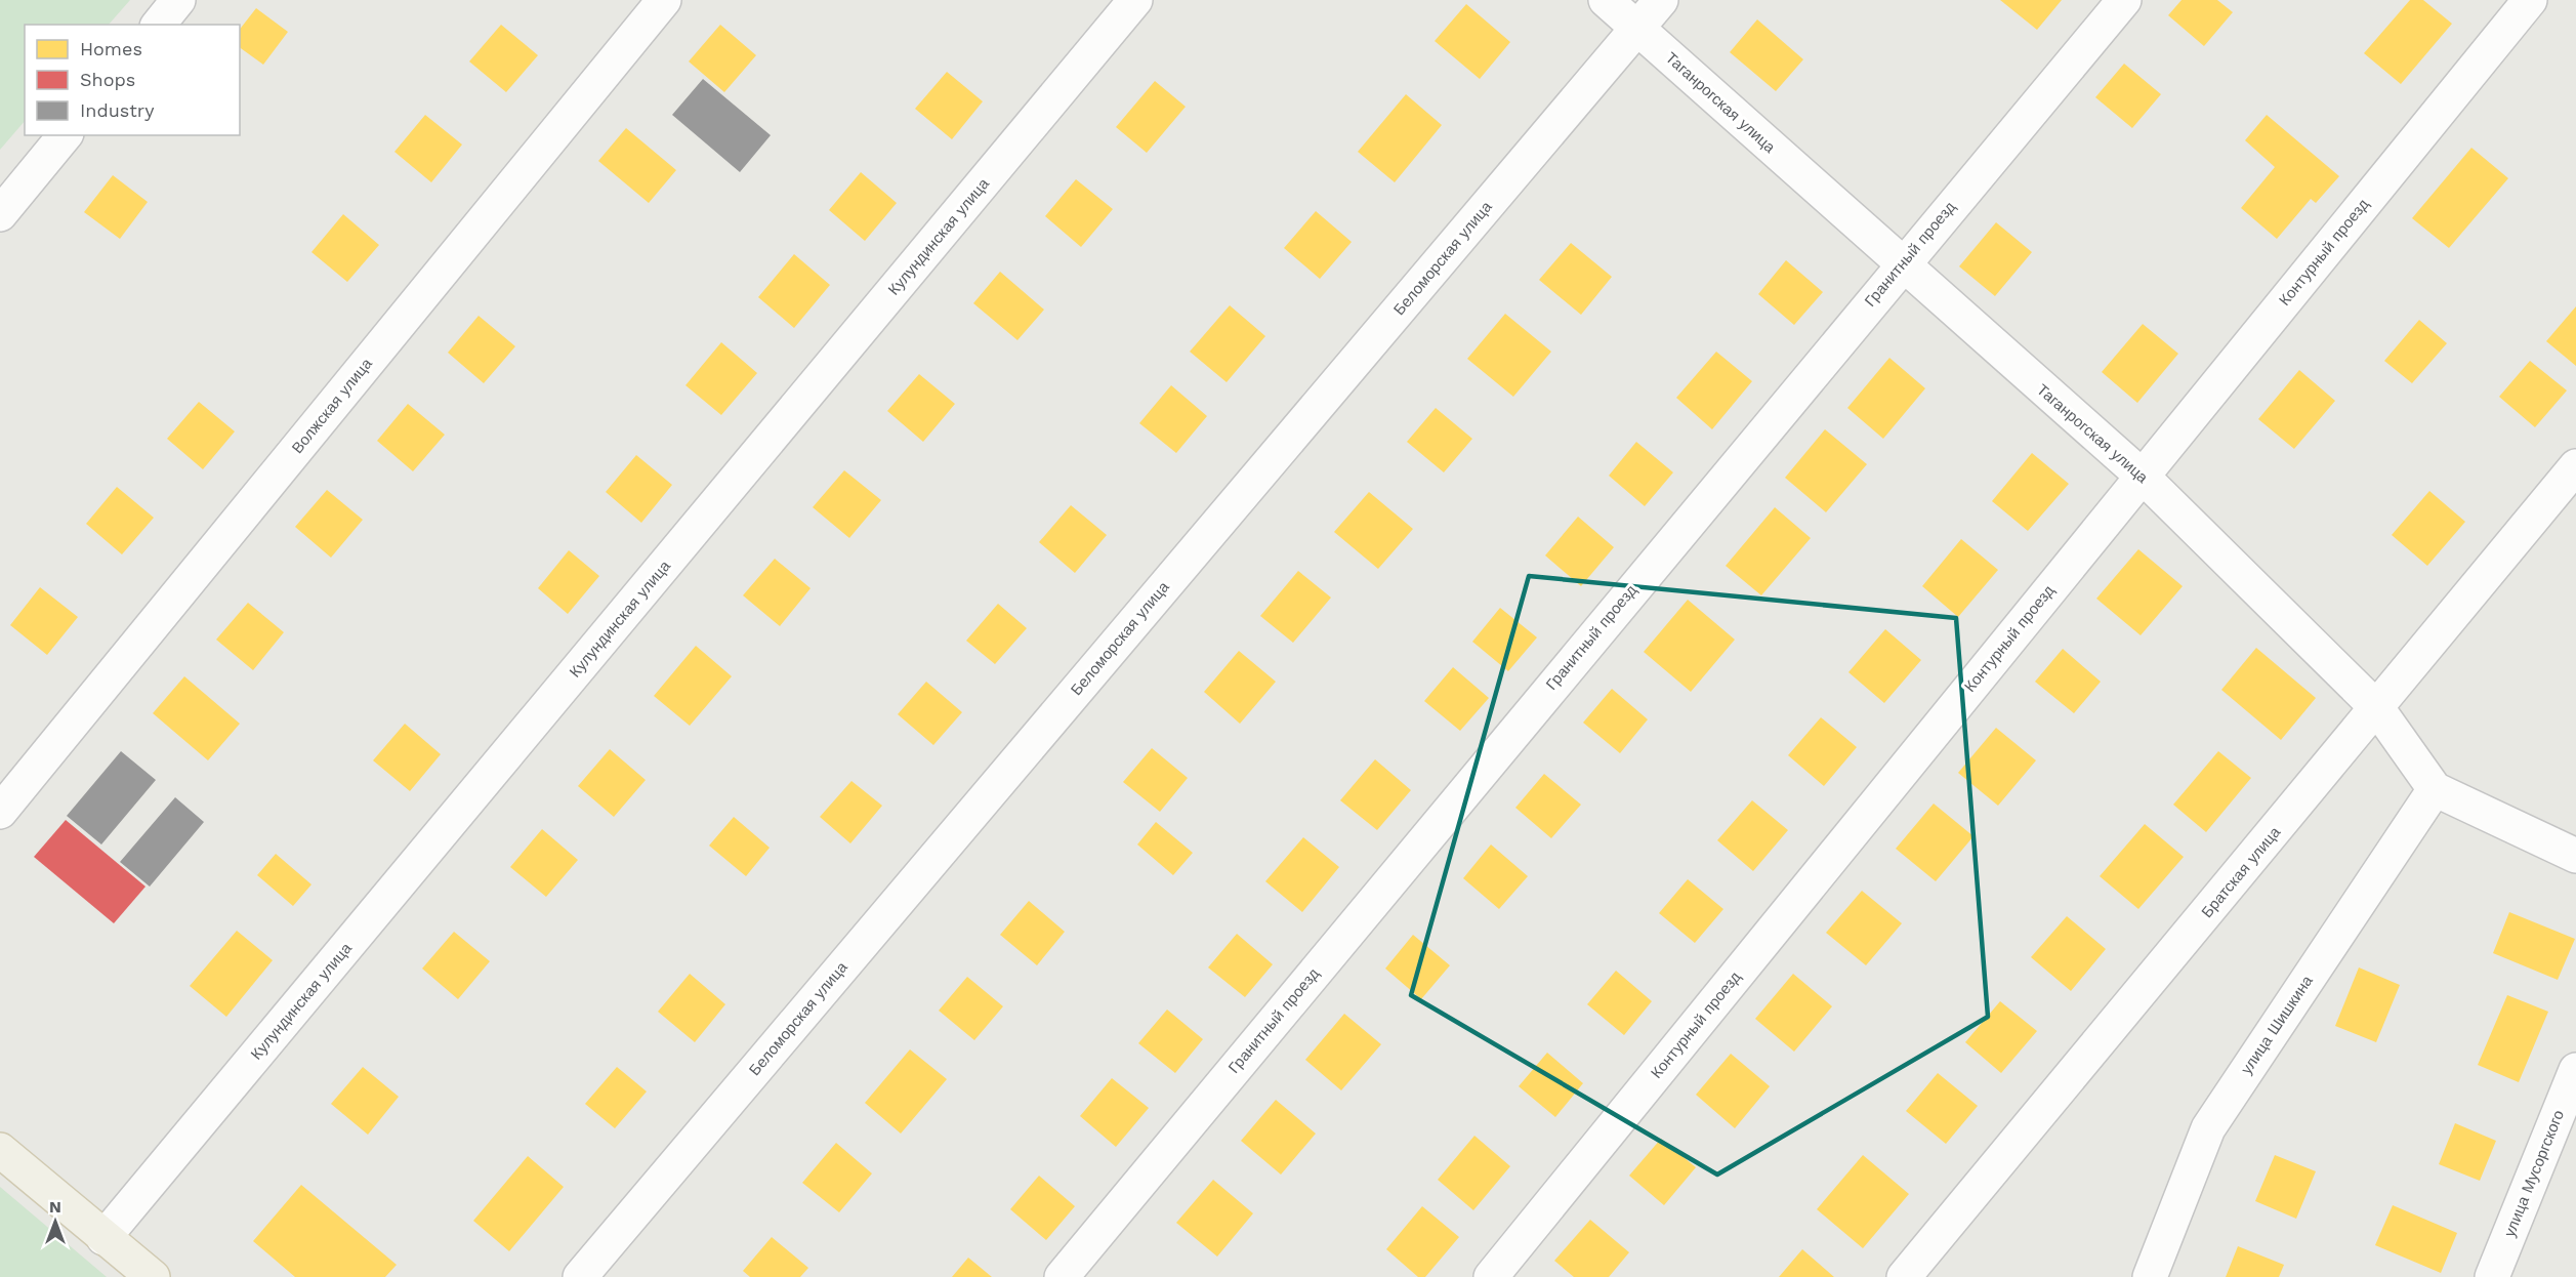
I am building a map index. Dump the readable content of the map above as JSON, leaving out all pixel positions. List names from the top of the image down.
{
  "streets": {
    "street": [
      "Таганрогская улица",
      "Кулундинская улица",
      "Контурный проезд",
      "Гранитный проезд",
      "Беломорская улица",
      "Волжская улица",
      "Братская улица",
      "улица Шишкина",
      "улица Мусоргского"
    ]
  },
  "crossings": [
    ["Таганрогская улица", "Контурный проезд"],
    ["Таганрогская улица", "Гранитный проезд"],
    ["Таганрогская улица", "Беломорская улица"],
    ["Таганрогская улица", "Братская улица"],
    ["Таганрогская улица", "улица Шишкина"]
  ],
  "legend": ["Homes", "Shops", "Industry"],
  "north": "top"
}
